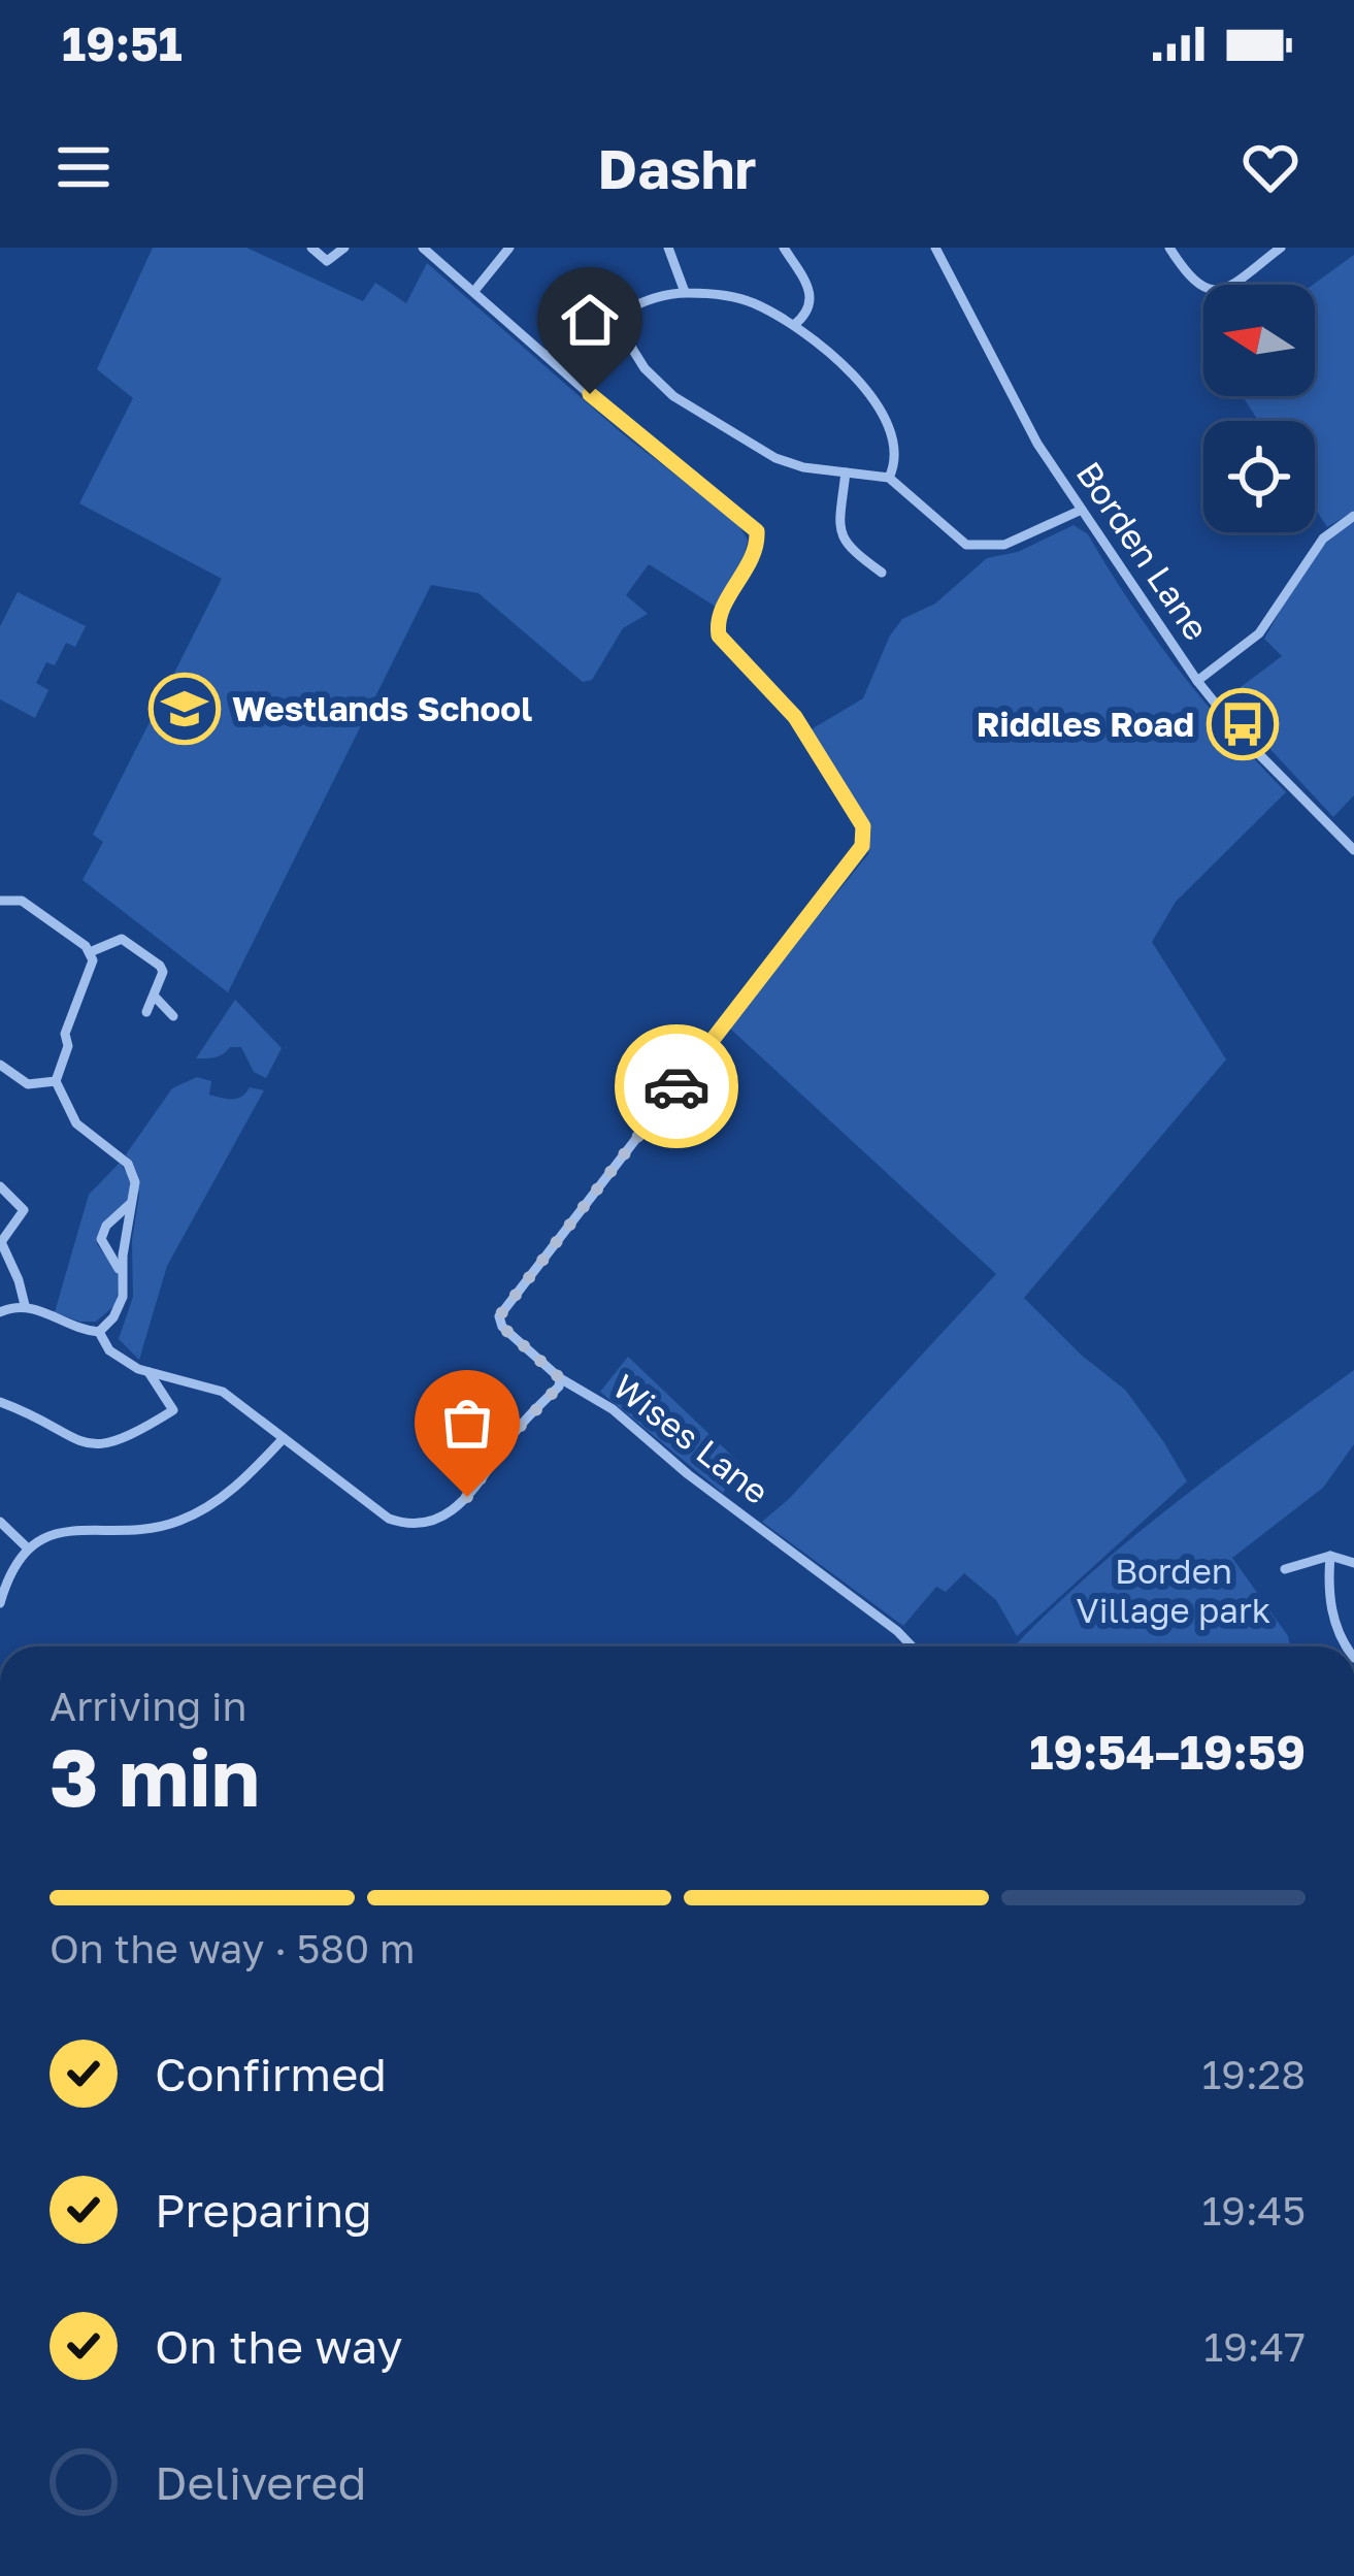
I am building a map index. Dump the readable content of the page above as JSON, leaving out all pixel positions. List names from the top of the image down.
{
  "streets": {
    "street": ["Borden Lane", "Wises Lane"]
  },
  "parks": ["Borden Village park"],
  "places": {
    "school or university": ["Westlands School"],
    "bus stop": ["Riddles Road"]
  },
  "north": "left",
  "page": {
    "status": "19:51",
    "header": "Dashr",
    "heading": ["3 min", "Arriving in", "19:54–19:59"],
    "bar": "On the way · 580 m",
    "list": [
      ["Confirmed", "19:28"],
      ["Preparing", "19:45"],
      ["On the way", "19:47"],
      "Delivered"
    ]
  }
}
